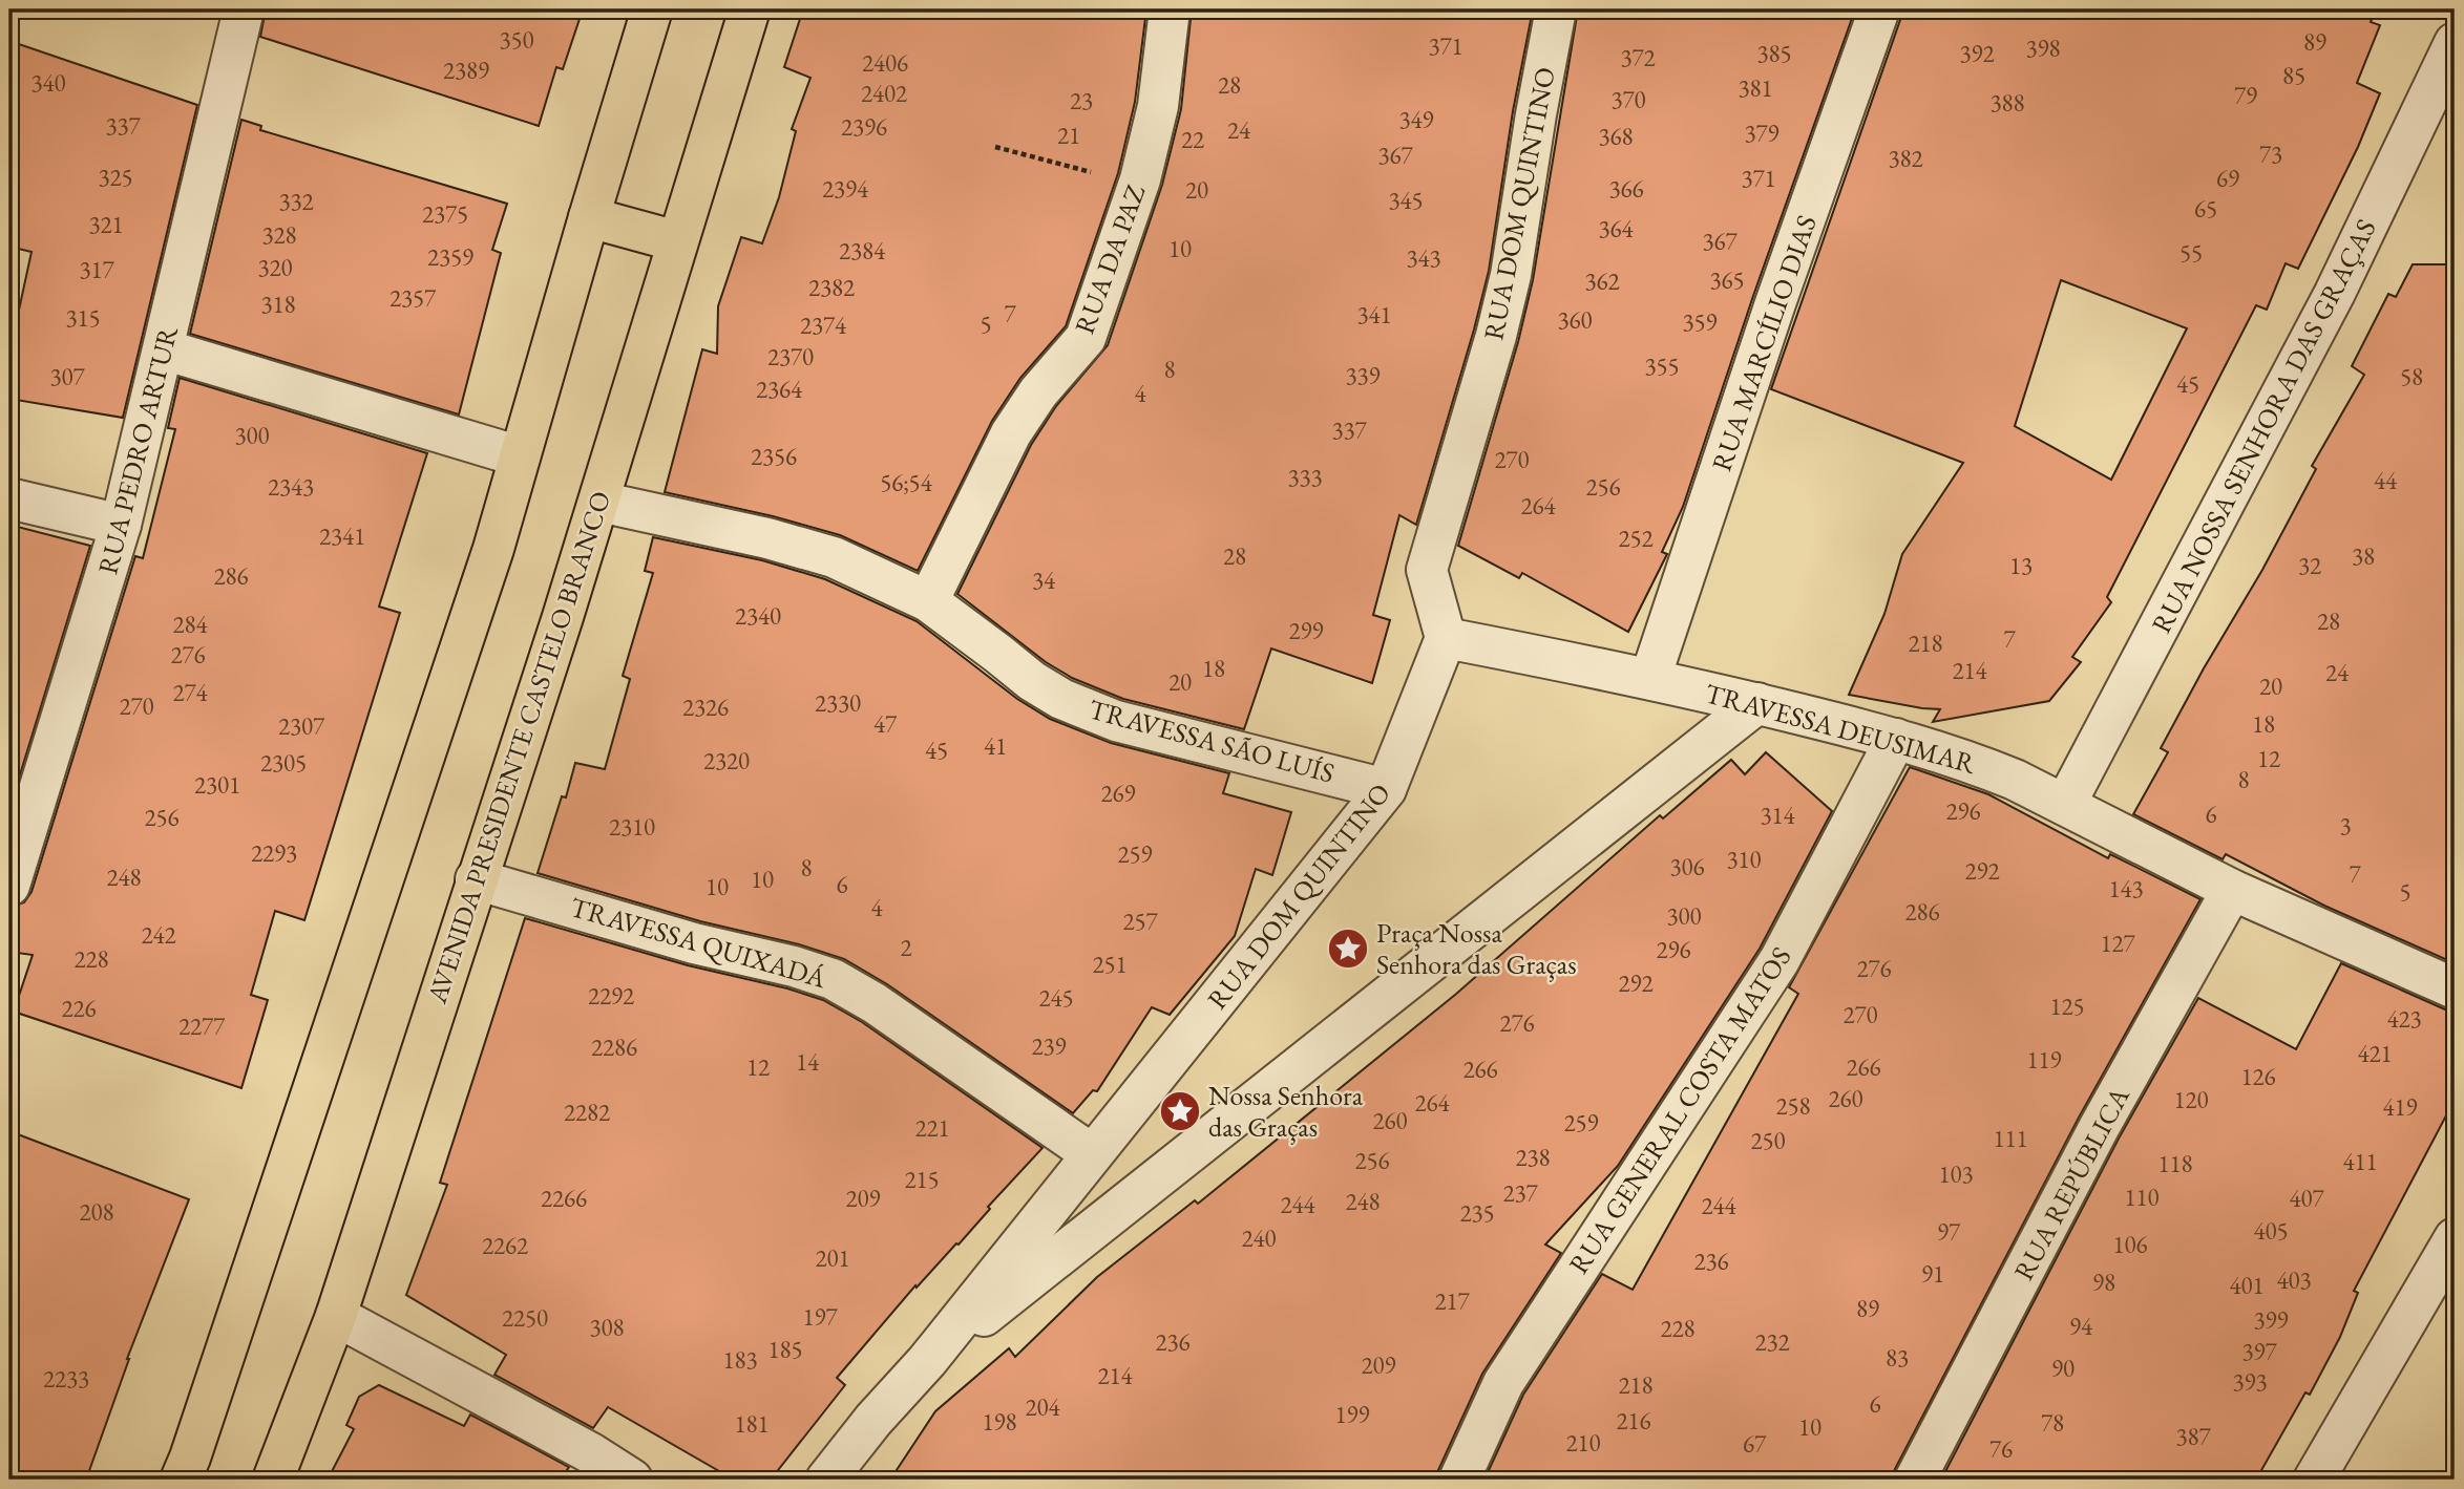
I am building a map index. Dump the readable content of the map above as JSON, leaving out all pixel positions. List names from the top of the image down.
{
  "streets": {
    "main road": ["AVENIDA PRESIDENTE CASTELO BRANCO"],
    "street": [
      "RUA DOM QUINTINO",
      "RUA DA PAZ",
      "RUA MARCÍLIO DIAS",
      "RUA NOSSA SENHORA DAS GRAÇAS",
      "RUA PEDRO ARTUR",
      "TRAVESSA DEUSIMAR",
      "TRAVESSA SÃO LUÍS",
      "TRAVESSA QUIXADÁ",
      "RUA GENERAL COSTA MATOS",
      "RUA REPÚBLICA"
    ]
  },
  "crossings": [
    ["RUA DOM QUINTINO", "TRAVESSA DEUSIMAR"],
    ["RUA DOM QUINTINO", "TRAVESSA SÃO LUÍS"],
    ["RUA DOM QUINTINO", "TRAVESSA QUIXADÁ"],
    ["RUA DA PAZ", "TRAVESSA SÃO LUÍS"],
    ["RUA MARCÍLIO DIAS", "TRAVESSA DEUSIMAR"],
    ["RUA NOSSA SENHORA DAS GRAÇAS", "TRAVESSA DEUSIMAR"],
    ["TRAVESSA DEUSIMAR", "RUA GENERAL COSTA MATOS"],
    ["TRAVESSA DEUSIMAR", "RUA REPÚBLICA"],
    ["TRAVESSA SÃO LUÍS", "AVENIDA PRESIDENTE CASTELO BRANCO"],
    ["AVENIDA PRESIDENTE CASTELO BRANCO", "TRAVESSA QUIXADÁ"]
  ],
  "places": {
    "place": ["Praça Nossa Senhora das Graças", "Nossa Senhora das Graças"]
  },
  "house_numbers": [
    "350",
    "89",
    "371",
    "398",
    "385",
    "392",
    "372",
    "2406",
    "2389",
    "85",
    "340",
    "28",
    "381",
    "2402",
    "79",
    "370",
    "23",
    "388",
    "349",
    "337",
    "2396",
    "24",
    "379",
    "21",
    "368",
    "22",
    "73",
    "367",
    "382",
    "325",
    "371",
    "69",
    "2394",
    "366",
    "20",
    "345",
    "332",
    "65",
    "2375",
    "321",
    "364",
    "328",
    "367",
    "10",
    "2384",
    "55",
    "2359",
    "343",
    "320",
    "317",
    "365",
    "362",
    "2382",
    "2357",
    "318",
    "7",
    "341",
    "315",
    "360",
    "359",
    "5",
    "2374",
    "2370",
    "355",
    "8",
    "339",
    "307",
    "58",
    "45",
    "2364",
    "4",
    "337",
    "300",
    "2356",
    "270",
    "333",
    "44",
    "56;54",
    "2343",
    "256",
    "264",
    "2341",
    "252",
    "28",
    "38",
    "13",
    "32",
    "286",
    "34",
    "2340",
    "28",
    "284",
    "299",
    "7",
    "218",
    "276",
    "18",
    "214",
    "24",
    "20",
    "20",
    "274",
    "2330",
    "270",
    "2326",
    "47",
    "18",
    "2307",
    "41",
    "45",
    "12",
    "2320",
    "2305",
    "8",
    "2301",
    "269",
    "296",
    "6",
    "314",
    "256",
    "3",
    "2310",
    "2293",
    "259",
    "310",
    "306",
    "8",
    "292",
    "7",
    "248",
    "10",
    "6",
    "10",
    "143",
    "5",
    "4",
    "286",
    "300",
    "257",
    "242",
    "127",
    "2",
    "296",
    "228",
    "251",
    "276",
    "292",
    "2292",
    "245",
    "125",
    "226",
    "270",
    "423",
    "276",
    "2277",
    "239",
    "2286",
    "421",
    "119",
    "14",
    "12",
    "266",
    "266",
    "126",
    "260",
    "120",
    "264",
    "258",
    "419",
    "2282",
    "260",
    "259",
    "221",
    "111",
    "250",
    "238",
    "256",
    "411",
    "118",
    "103",
    "215",
    "237",
    "110",
    "2266",
    "209",
    "407",
    "248",
    "244",
    "244",
    "208",
    "235",
    "405",
    "97",
    "240",
    "106",
    "2262",
    "201",
    "236",
    "91",
    "403",
    "98",
    "401",
    "217",
    "89",
    "197",
    "2250",
    "399",
    "94",
    "308",
    "228",
    "236",
    "232",
    "185",
    "397",
    "83",
    "183",
    "209",
    "90",
    "214",
    "2233",
    "393",
    "218",
    "6",
    "204",
    "199",
    "216",
    "198",
    "78",
    "181",
    "10",
    "387",
    "210",
    "67",
    "76"
  ]
}
